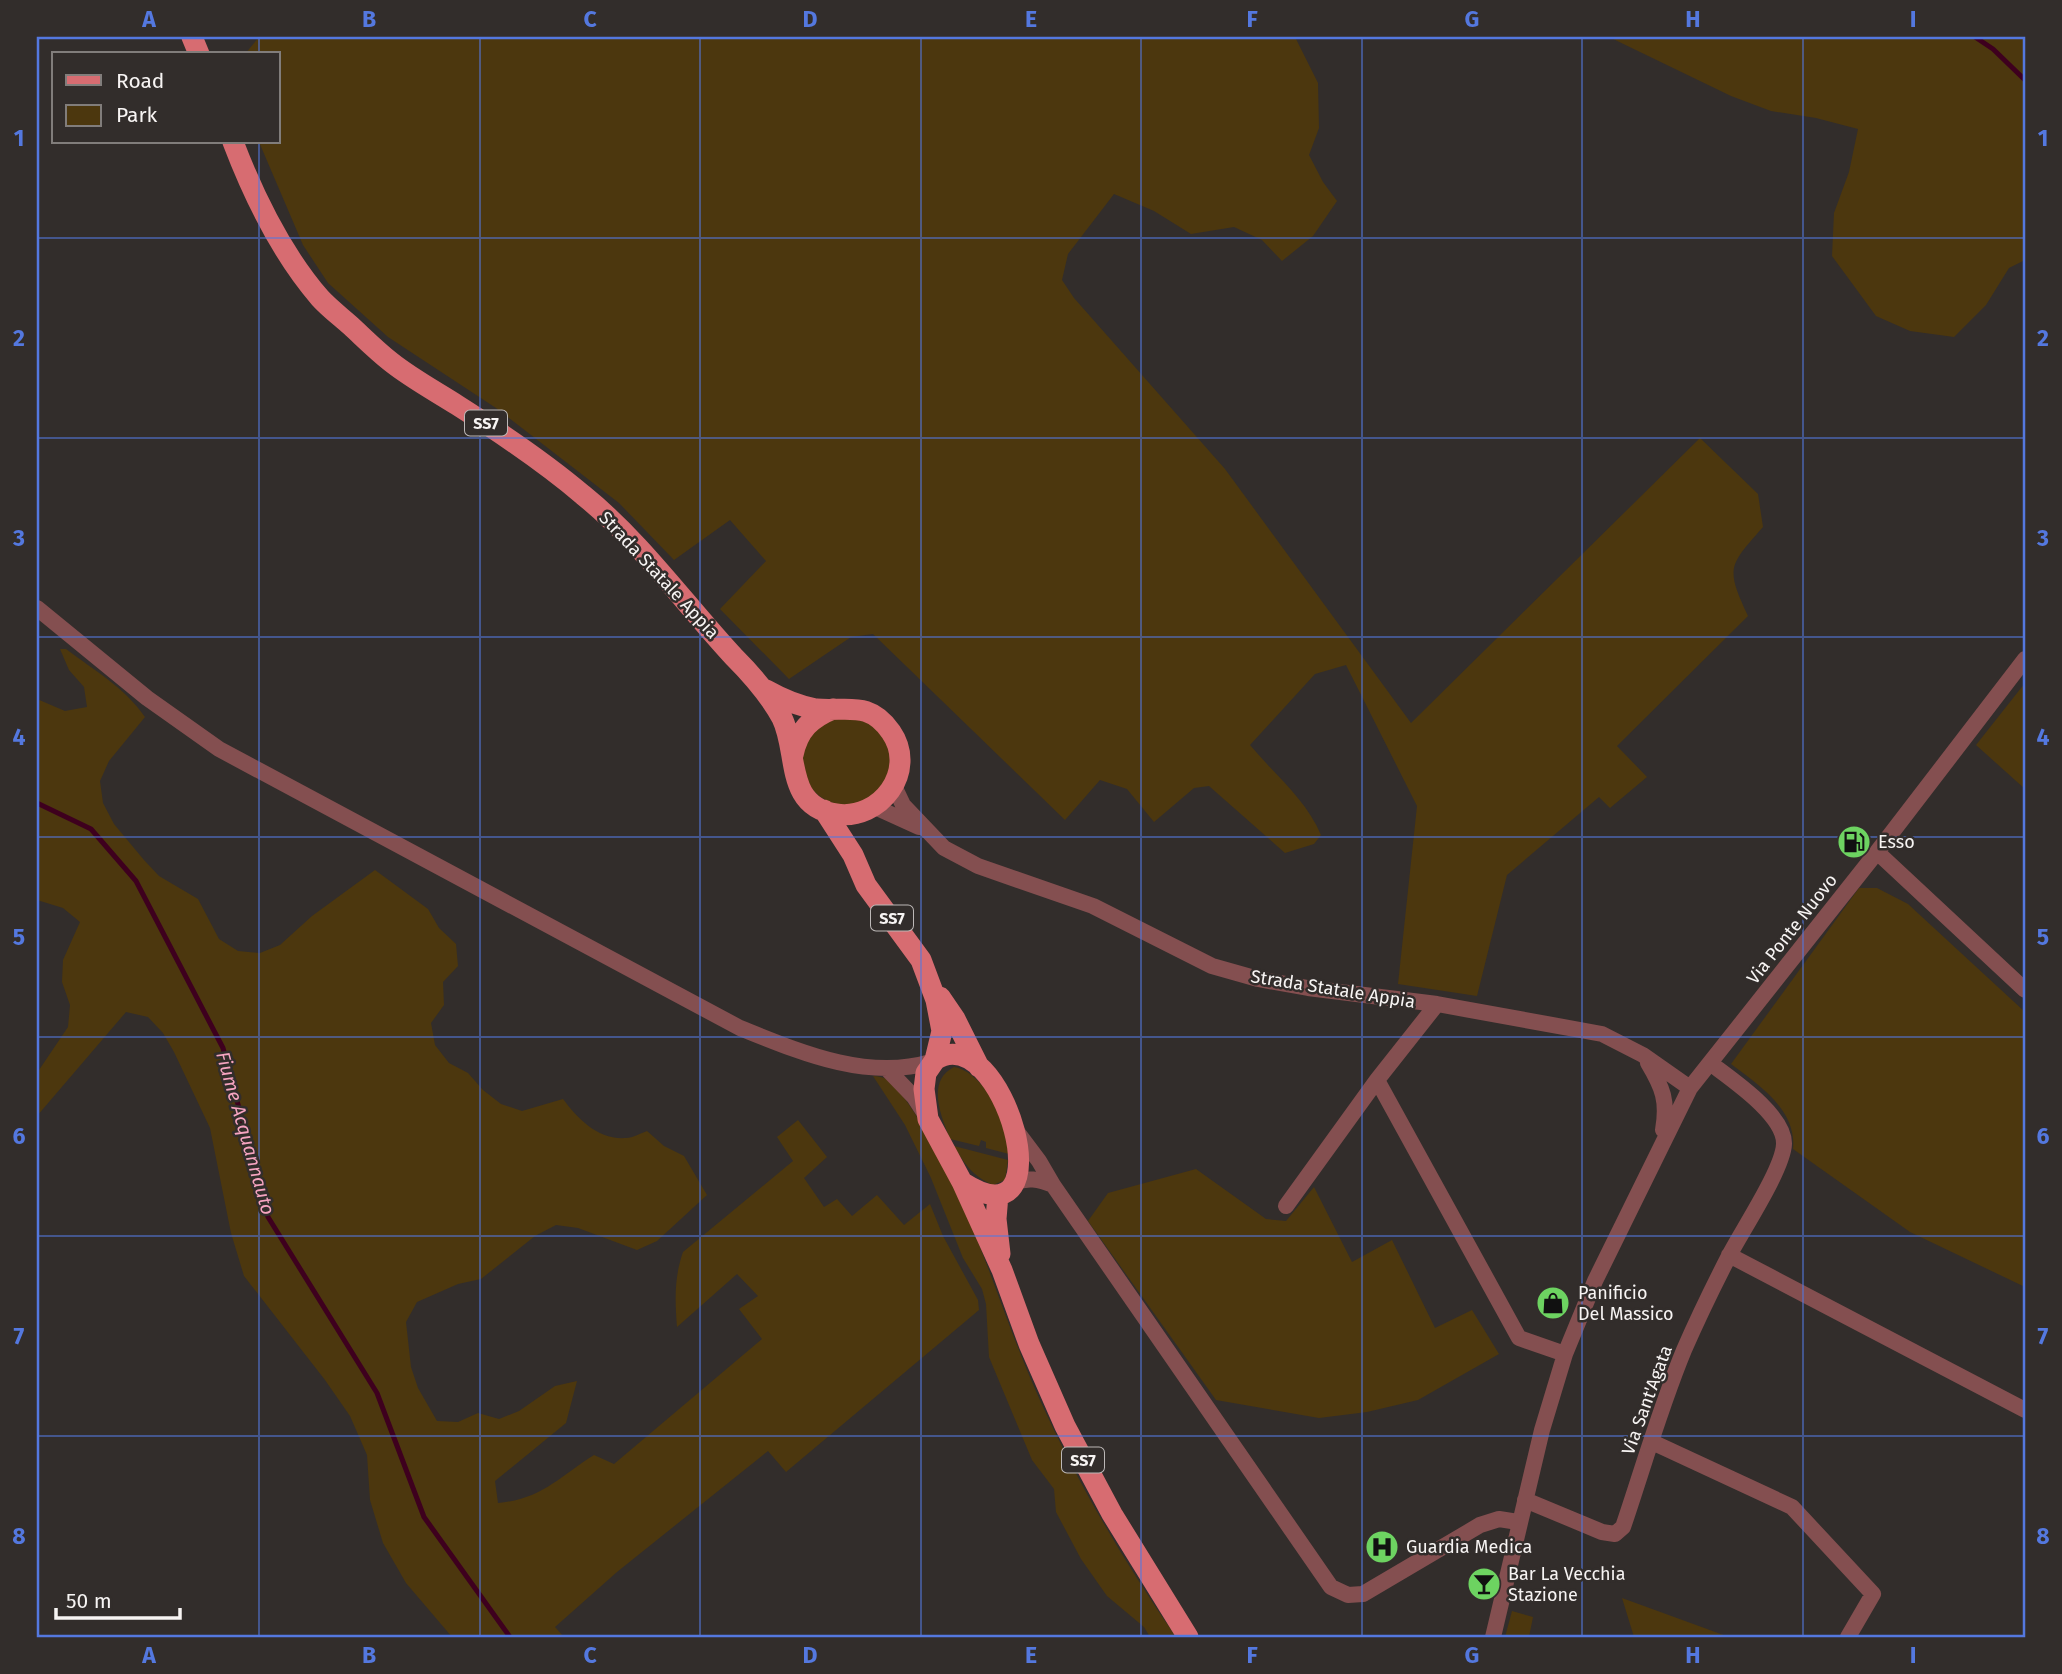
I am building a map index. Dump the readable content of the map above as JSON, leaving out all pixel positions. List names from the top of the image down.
{
  "streets": {
    "main road": ["SS7", "Strada Statale Appia"],
    "street": ["Via Ponte Nuovo", "Via Sant'Agata"]
  },
  "crossings": [
    ["SS7", "Strada Statale Appia"],
    ["Strada Statale Appia", "Via Ponte Nuovo"],
    ["Via Ponte Nuovo", "Via Sant'Agata"]
  ],
  "water": ["Fiume Acquannauto"],
  "places": {
    "fuel station": ["Esso"],
    "shop": ["Panificio Del Massico"],
    "hospital": ["Guardia Medica"],
    "bar": ["Bar La Vecchia Stazione"]
  },
  "legend": ["Road", "Park"],
  "scale_bar": "50 m",
  "grid": {
    "columns": [
      "A",
      "B",
      "C",
      "D",
      "E",
      "F",
      "G",
      "H",
      "I"
    ],
    "rows": [
      "1",
      "2",
      "3",
      "4",
      "5",
      "6",
      "7",
      "8"
    ]
  }
}
